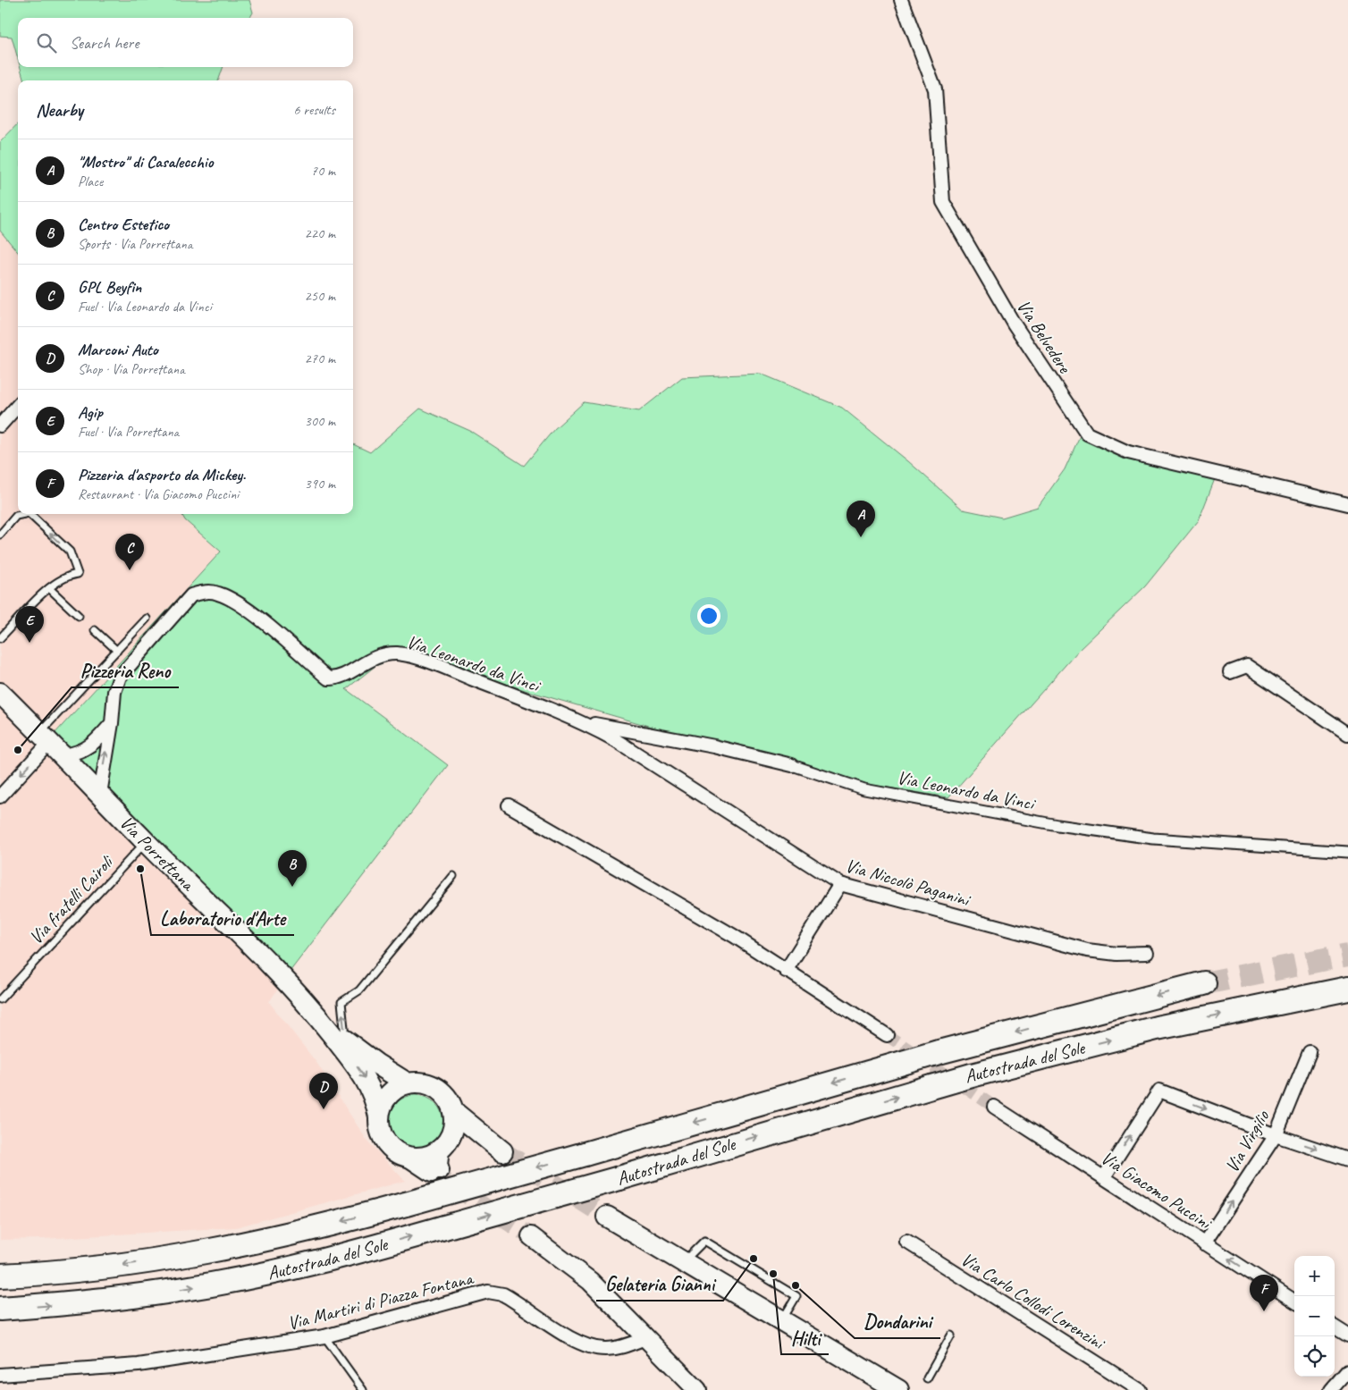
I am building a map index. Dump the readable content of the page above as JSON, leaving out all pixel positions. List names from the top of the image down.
{
  "streets": {
    "highway": ["Autostrada del Sole"],
    "main road": ["Via Porrettana"],
    "street": [
      "Via Belvedere",
      "Via Leonardo da Vinci",
      "Via Niccolò Paganini",
      "Via Virgilio",
      "Via Giacomo Puccini",
      "Via Martiri di Piazza Fontana",
      "Via Carlo Collodi Lorenzini"
    ],
    "lane": ["Via fratelli Cairoli"]
  },
  "crossings": [
    ["Via Leonardo da Vinci", "Via Porrettana"],
    ["Via Leonardo da Vinci", "Via Niccolò Paganini"],
    ["Via Porrettana", "Via fratelli Cairoli"],
    ["Via Virgilio", "Via Giacomo Puccini"]
  ],
  "one_way": ["Via Virgilio"],
  "places": [
    "Pizzeria Reno",
    "Laboratorio d'Arte",
    "Gelateria Gianni",
    "Hilti",
    "Dondarini"
  ],
  "page": {
    "search": "Search here",
    "heading": ["Nearby", "6 results"],
    "list": [
      {
        "mark": "A",
        "name": "\"Mostro\" di Casalecchio",
        "note": "Place",
        "value": "70 m"
      },
      {
        "mark": "B",
        "name": "Centro Estetico",
        "note": "Sports · Via Porrettana",
        "value": "220 m"
      },
      {
        "mark": "C",
        "name": "GPL Beyfin",
        "note": "Fuel · Via Leonardo da Vinci",
        "value": "250 m"
      },
      {
        "mark": "D",
        "name": "Marconi Auto",
        "note": "Shop · Via Porrettana",
        "value": "270 m"
      },
      {
        "mark": "E",
        "name": "Agip",
        "note": "Fuel · Via Porrettana",
        "value": "300 m"
      },
      {
        "mark": "F",
        "name": "Pizzeria d'asporto da Mickey.",
        "note": "Restaurant · Via Giacomo Puccini",
        "value": "390 m"
      }
    ],
    "pins": [
      "A",
      "C",
      "E",
      "B",
      "D",
      "F"
    ],
    "map_buttons": ["+", "−"]
  }
}
